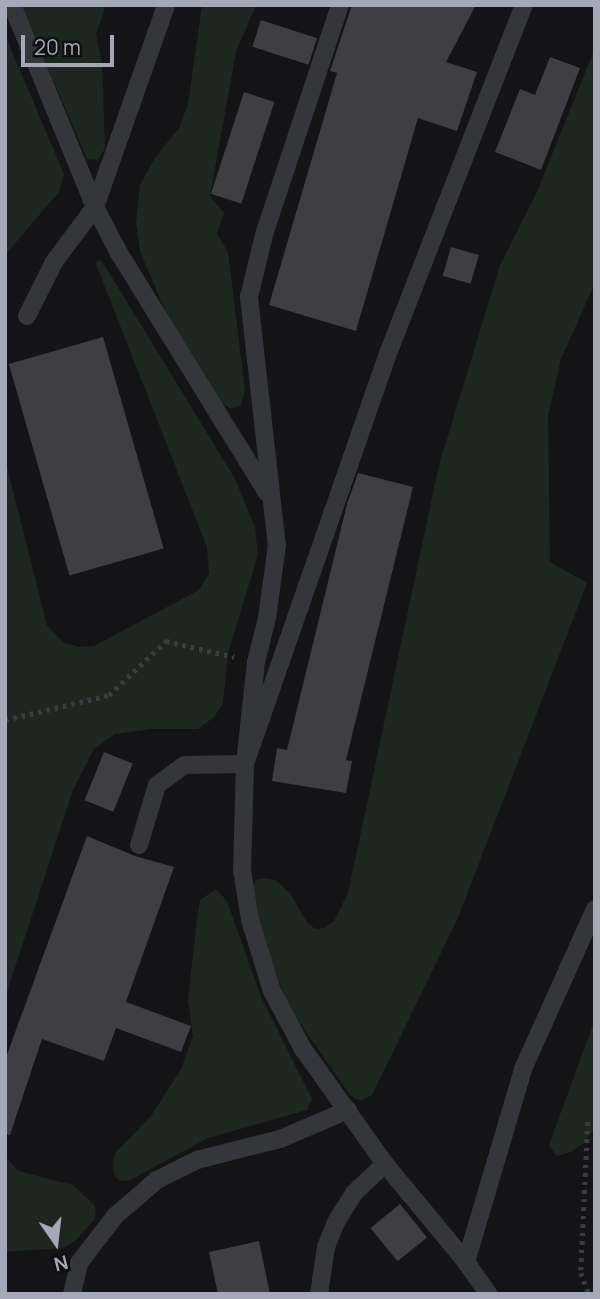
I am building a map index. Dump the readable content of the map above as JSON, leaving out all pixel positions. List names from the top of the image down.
{
  "scale_bar": "20 m",
  "north": "bottom"
}
